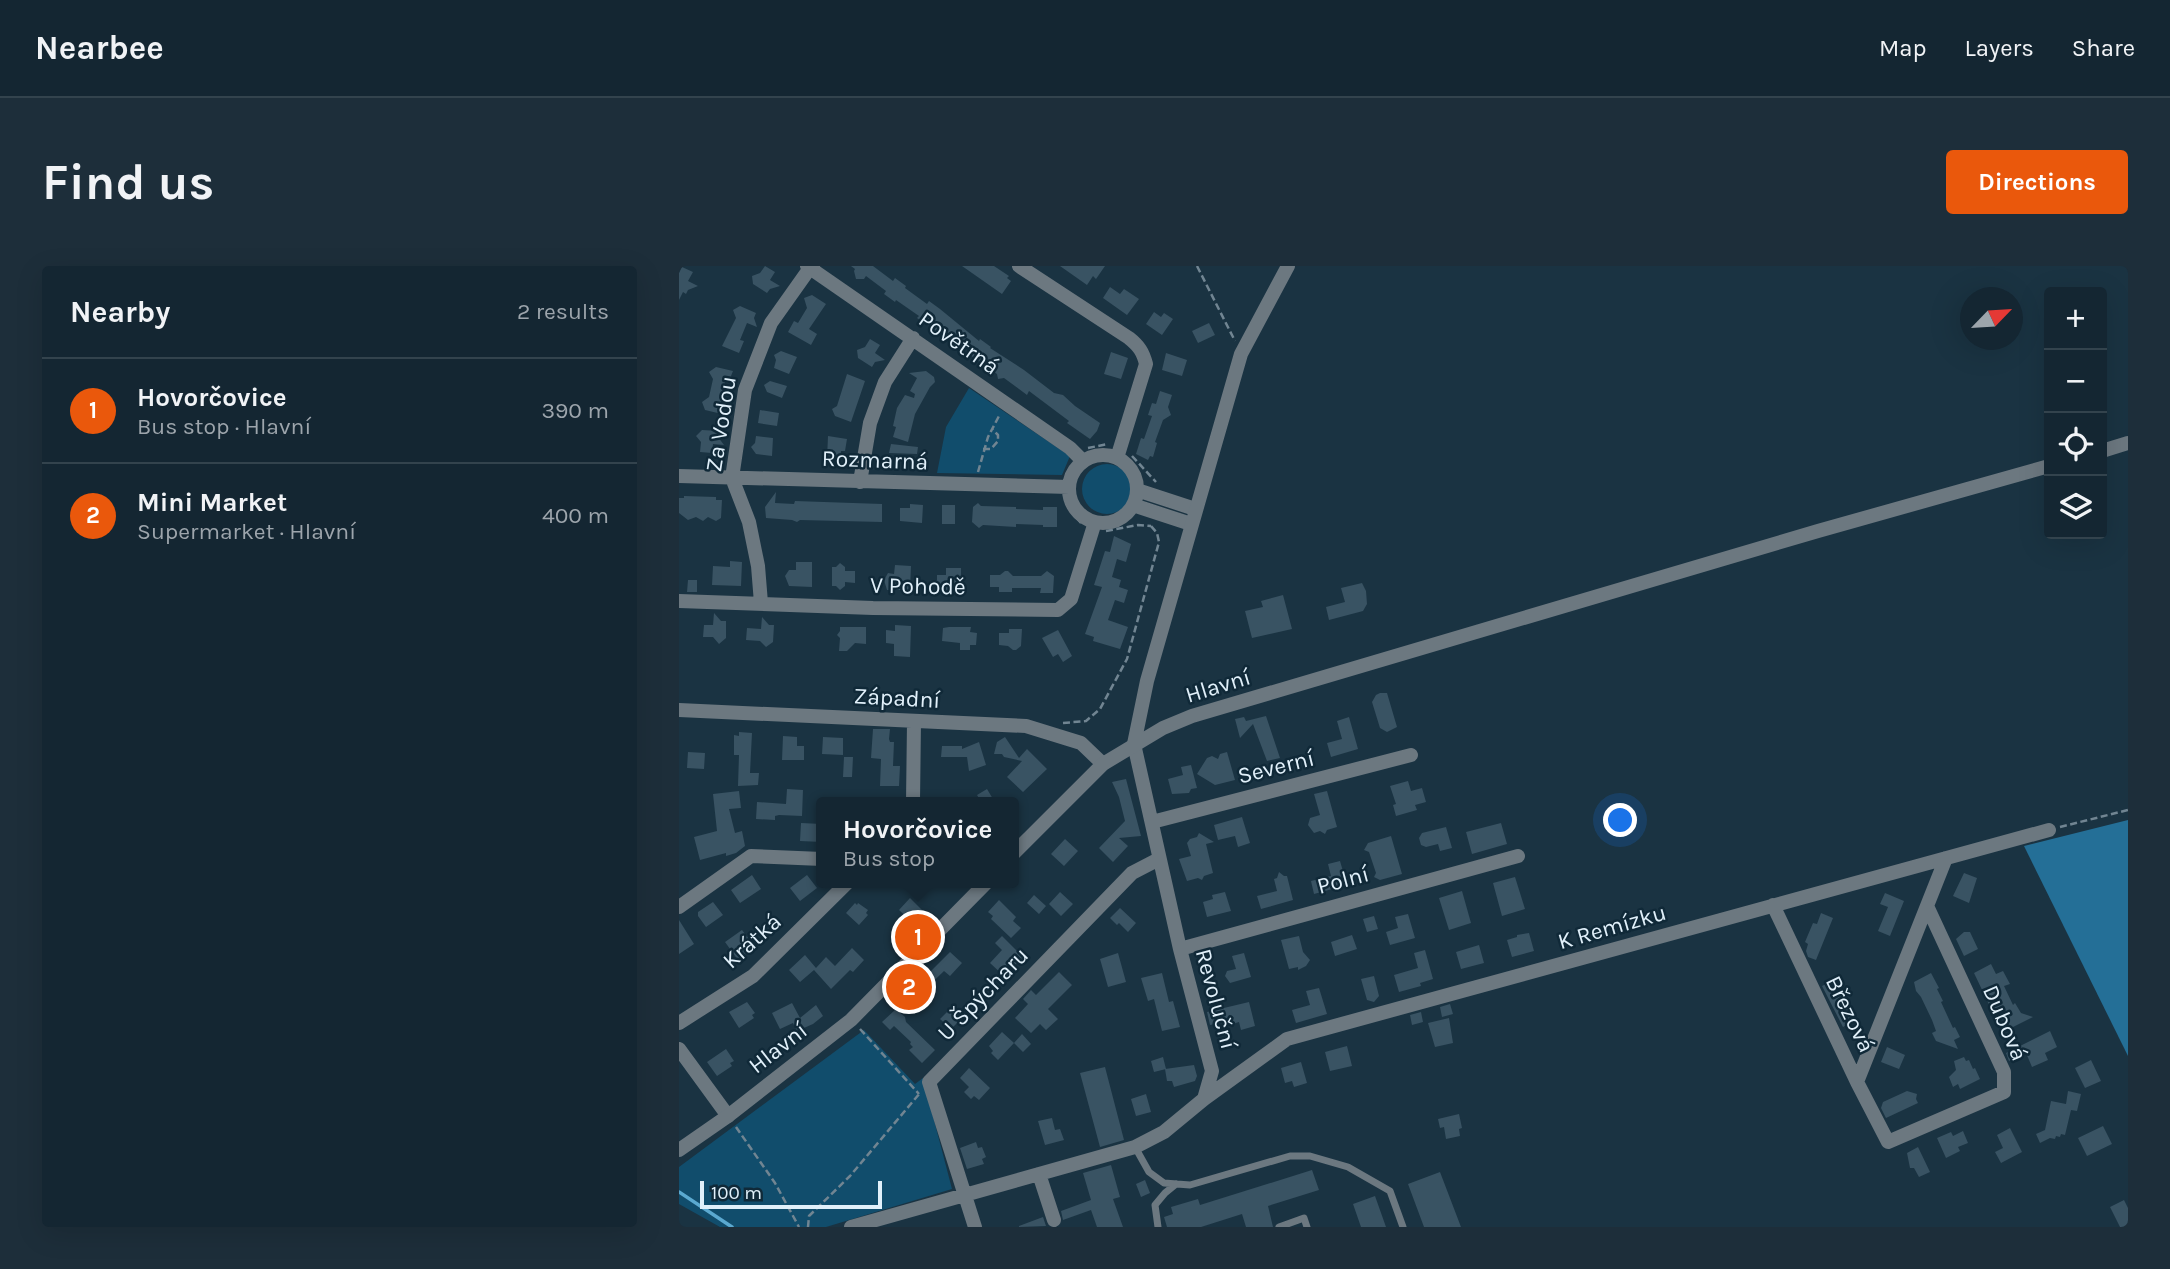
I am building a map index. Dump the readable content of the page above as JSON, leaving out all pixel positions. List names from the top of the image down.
{
  "streets": {
    "street": [
      "Povětrná",
      "Za Vodou",
      "Rozmarná",
      "V Pohodě",
      "Hlavní",
      "Západní",
      "Severní",
      "Polní",
      "K Remízku",
      "Krátká",
      "U Špýcharu",
      "Revoluční",
      "Březová",
      "Dubová"
    ]
  },
  "crossings": [
    ["Povětrná", "Za Vodou"],
    ["Povětrná", "Rozmarná"],
    ["Povětrná", "V Pohodě"],
    ["Za Vodou", "Rozmarná"],
    ["Za Vodou", "V Pohodě"],
    ["Rozmarná", "V Pohodě"],
    ["Hlavní", "Západní"],
    ["Hlavní", "Revoluční"],
    ["Severní", "Revoluční"],
    ["Polní", "Revoluční"],
    ["K Remízku", "Revoluční"],
    ["K Remízku", "Březová"],
    ["U Špýcharu", "Revoluční"],
    ["Březová", "Dubová"]
  ],
  "scale_bar": "100 m",
  "north": "top right",
  "page": {
    "header": "Nearbee",
    "nav": ["Map", "Layers", "Share"],
    "buttons": "Directions",
    "title": "Find us",
    "heading": ["Nearby", "2 results"],
    "map_buttons": ["+", "−"],
    "list": [
      {
        "mark": "1",
        "name": "Hovorčovice",
        "note": "Bus stop · Hlavní",
        "value": "390 m"
      },
      {
        "mark": "2",
        "name": "Mini Market",
        "note": "Supermarket · Hlavní",
        "value": "400 m"
      }
    ],
    "popup": ["Hovorčovice", "Bus stop"],
    "pins": ["1", "2"],
    "scale": "100 m"
  }
}
